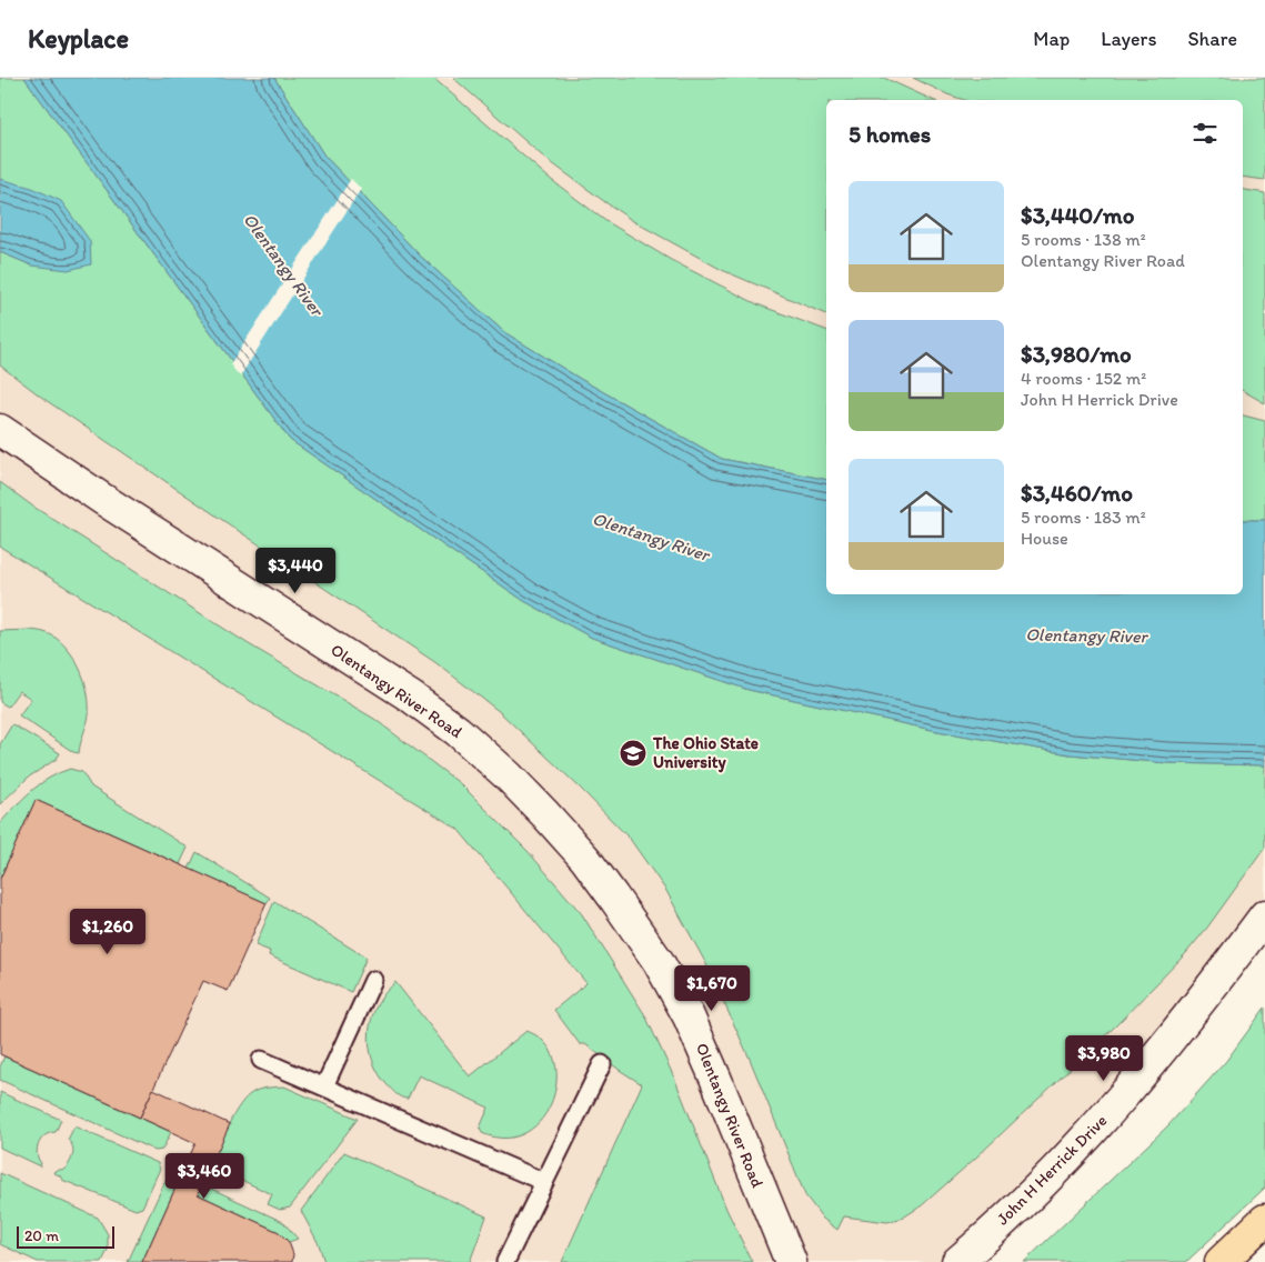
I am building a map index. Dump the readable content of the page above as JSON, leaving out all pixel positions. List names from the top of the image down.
{
  "streets": {
    "main road": ["Olentangy River Road", "John H Herrick Drive"]
  },
  "water": ["Olentangy River"],
  "places": {
    "school or university": ["The Ohio State University"]
  },
  "scale_bar": "20 m",
  "page": {
    "header": "Keyplace",
    "nav": ["Map", "Layers", "Share"],
    "heading": "5 homes",
    "list": [
      {
        "name": "$3,440/mo",
        "note": "5 rooms · 138 m² · Olentangy River Road"
      },
      {
        "name": "$3,980/mo",
        "note": "4 rooms · 152 m² · John H Herrick Drive"
      },
      {
        "name": "$3,460/mo",
        "note": "5 rooms · 183 m² · House"
      }
    ],
    "price": [
      "$3,440",
      "$1,260",
      "$1,670",
      "$3,980",
      "$3,460"
    ],
    "scale": "20 m"
  }
}
